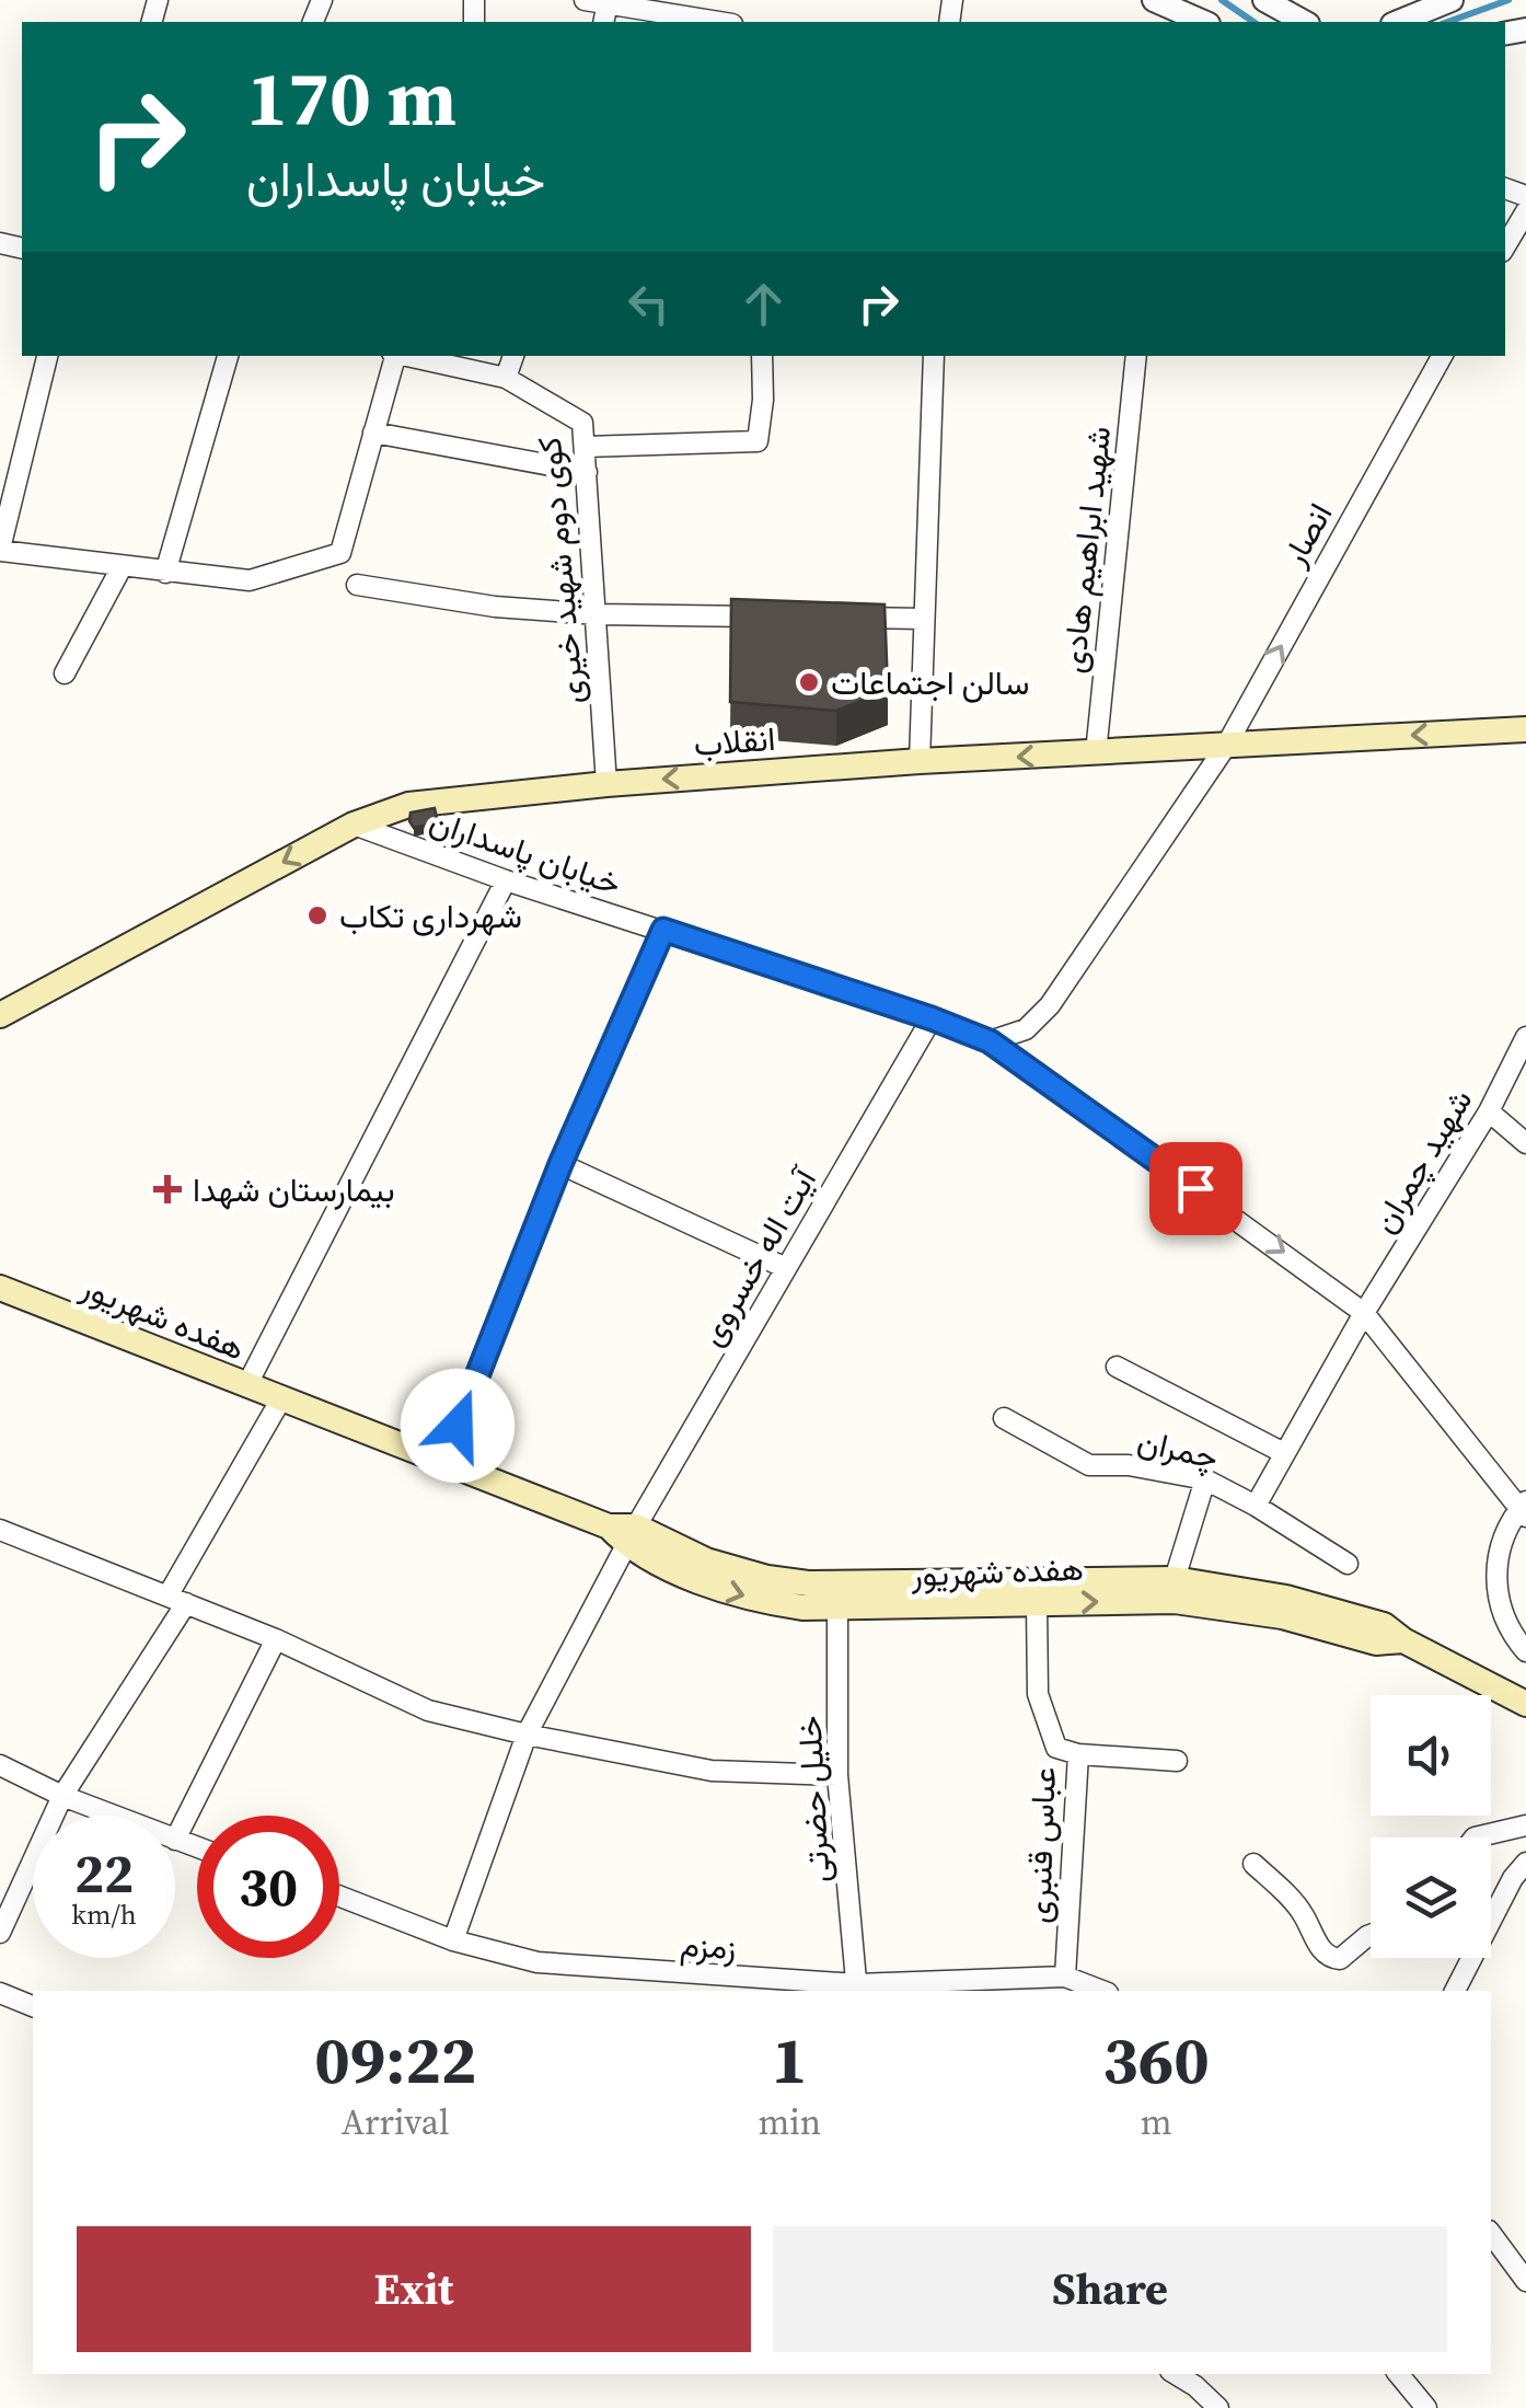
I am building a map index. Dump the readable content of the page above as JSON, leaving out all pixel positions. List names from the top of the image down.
{
  "streets": {
    "main road": ["انقلاب", "هفده شهریور"],
    "street": [
      "انصار",
      "شهید ابراهیم هادی",
      "کوی دوم شهید خیری",
      "خیابان پاسداران",
      "شهید چمران",
      "آیت اله خسروی",
      "چمران",
      "خلیل حضرتی",
      "عباس قنبری",
      "زمزم"
    ]
  },
  "crossings": [
    ["انصار", "انقلاب"],
    ["شهید ابراهیم هادی", "انقلاب"],
    ["کوی دوم شهید خیری", "انقلاب"],
    ["انقلاب", "خیابان پاسداران"],
    ["خیابان پاسداران", "شهید چمران"],
    ["خیابان پاسداران", "آیت اله خسروی"],
    ["آیت اله خسروی", "هفده شهریور"],
    ["آیت اله خسروی", "زمزم"],
    ["هفده شهریور", "خلیل حضرتی"],
    ["هفده شهریور", "عباس قنبری"],
    ["خلیل حضرتی", "زمزم"],
    ["عباس قنبری", "زمزم"]
  ],
  "one_way": ["انصار", "انقلاب"],
  "places": {
    "other": ["سالن اجتماعات", "شهرداری تکاب"],
    "health": ["بیمارستان شهدا"]
  },
  "page": {
    "turn": ["170 m", "خیابان پاسداران"],
    "speed": "22 km/h",
    "limit": "30",
    "eta": [
      "09:22",
      "Arrival",
      "1",
      "min",
      "360",
      "m"
    ],
    "buttons": ["Exit", "Share"]
  }
}
